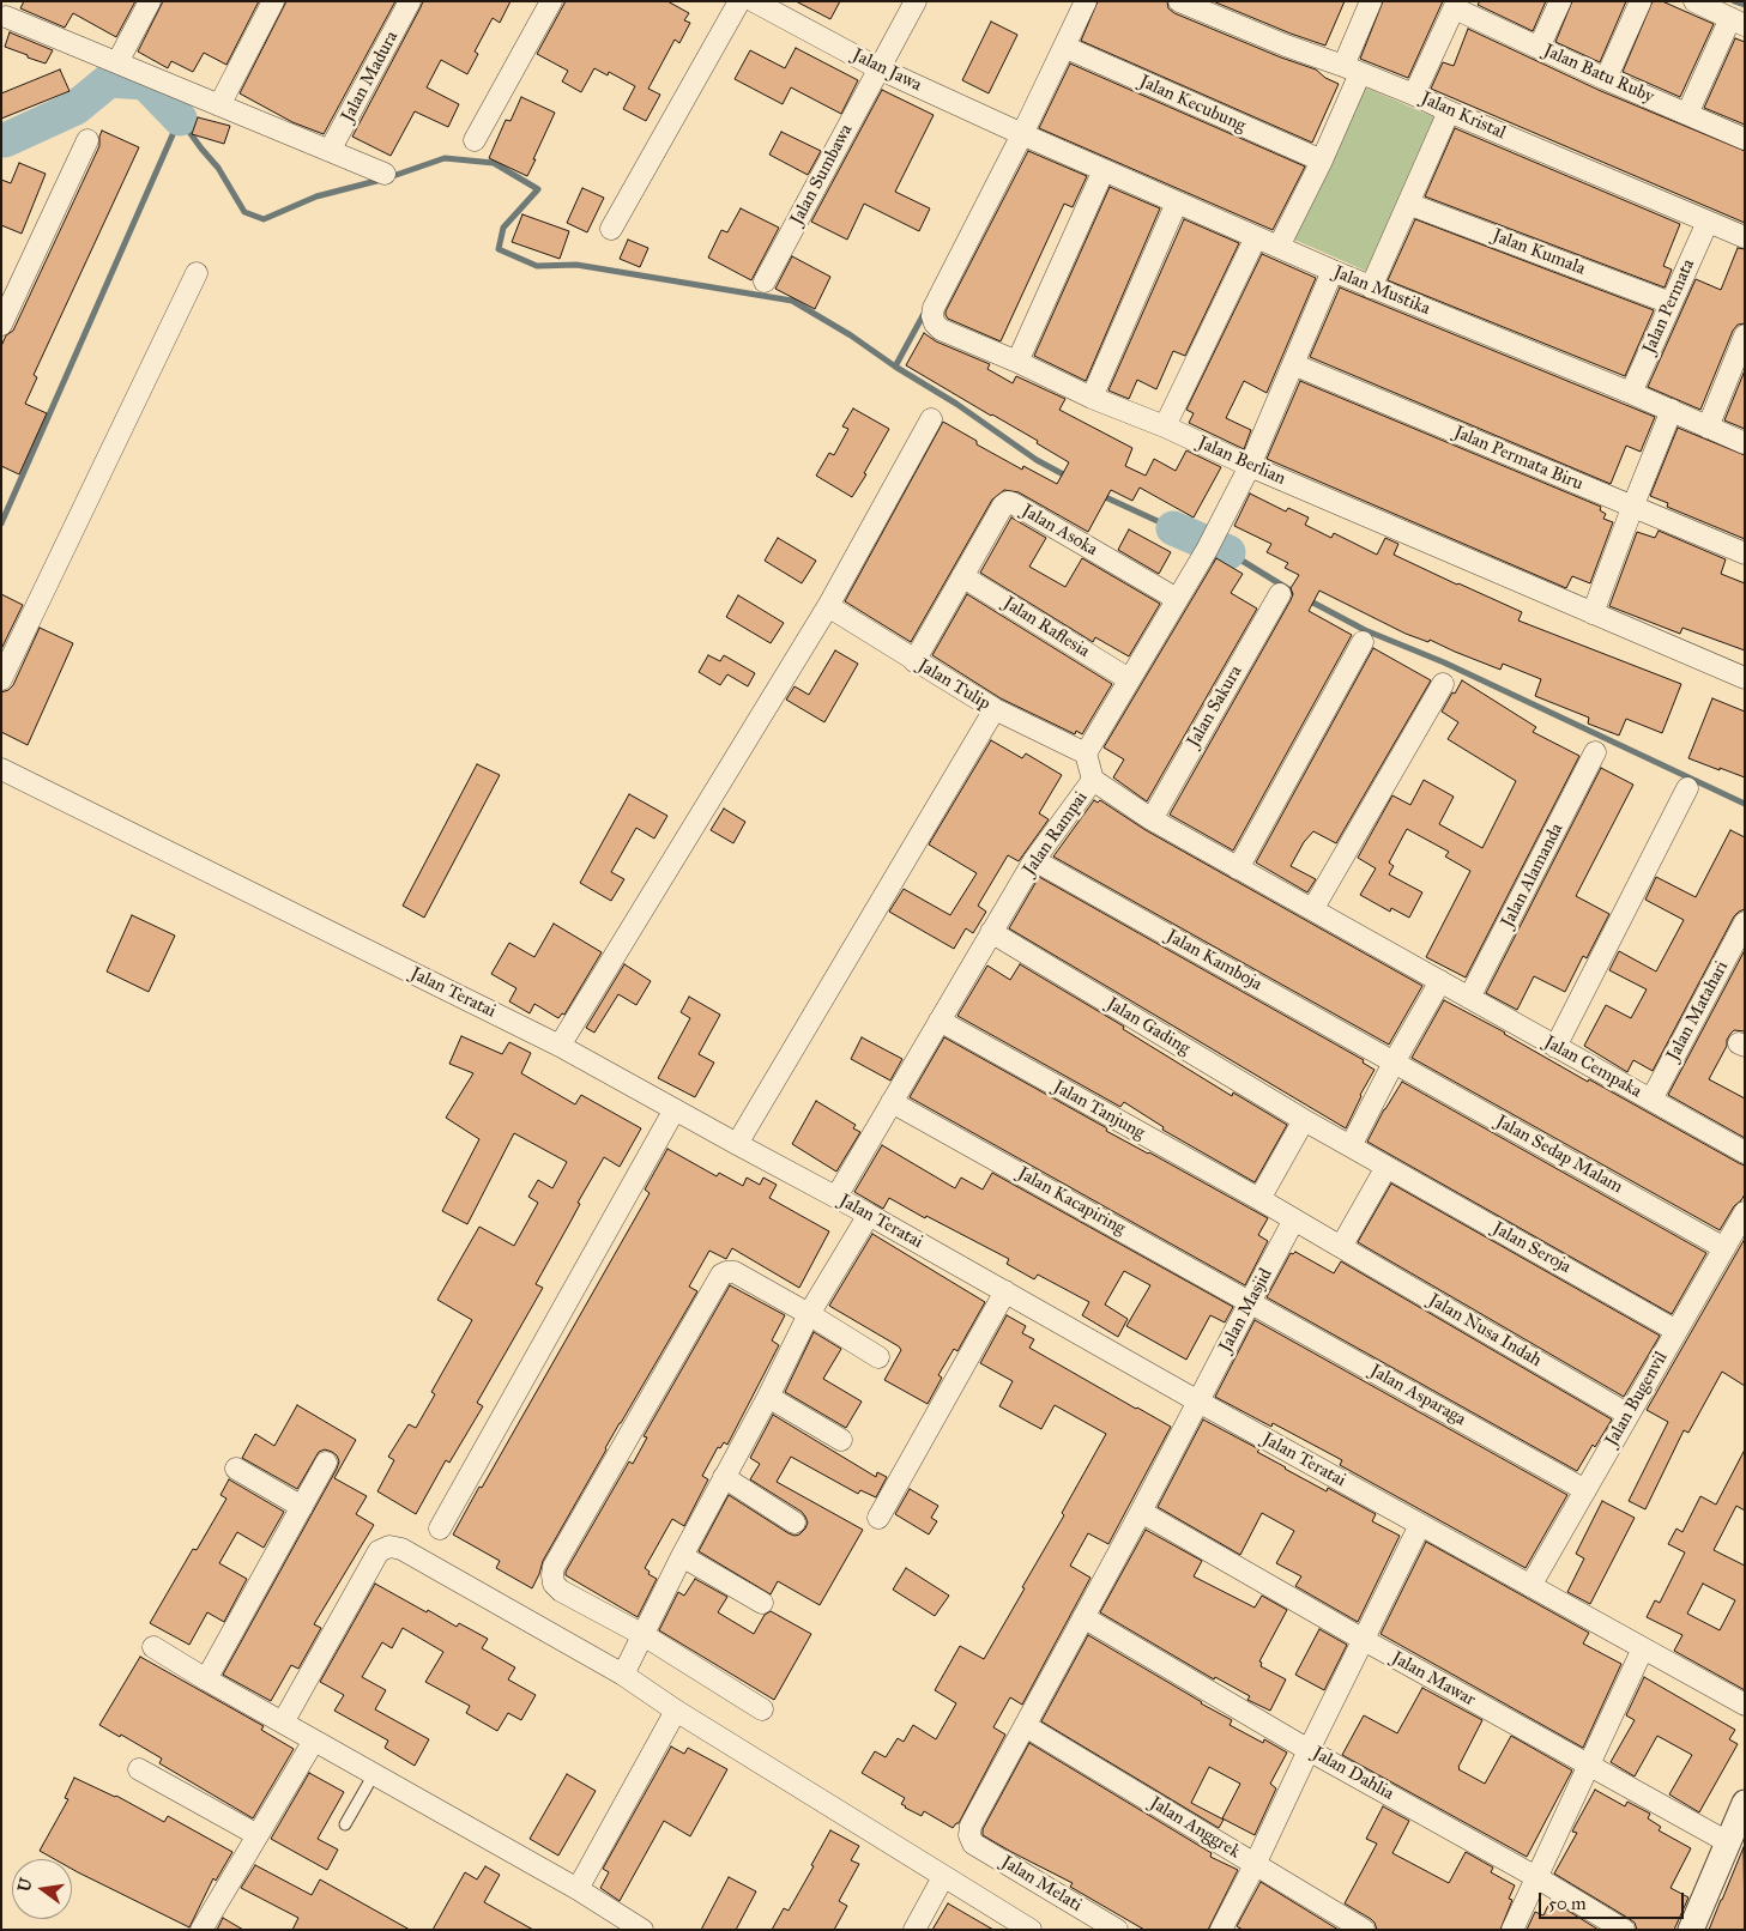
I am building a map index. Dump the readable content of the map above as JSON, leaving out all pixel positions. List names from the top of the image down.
{
  "streets": {
    "street": [
      "Jalan Jawa",
      "Jalan Batu Ruby",
      "Jalan Madura",
      "Jalan Kecubung",
      "Jalan Kristal",
      "Jalan Sumbawa",
      "Jalan Kumala",
      "Jalan Mustika",
      "Jalan Permata",
      "Jalan Permata Biru",
      "Jalan Berlian",
      "Jalan Asoka",
      "Jalan Raflesia",
      "Jalan Tulip",
      "Jalan Sakura",
      "Jalan Rampai",
      "Jalan Alamanda",
      "Jalan Kamboja",
      "Jalan Teratai",
      "Jalan Matahari",
      "Jalan Gading",
      "Jalan Cempaka",
      "Jalan Tanjung",
      "Jalan Sedap Malam",
      "Jalan Kacapiring",
      "Jalan Seroja",
      "Jalan Masjid",
      "Jalan Nusa Indah",
      "Jalan Asparaga",
      "Jalan Bugenvil",
      "Jalan Mawar",
      "Jalan Dahlia",
      "Jalan Anggrek",
      "Jalan Melati"
    ]
  },
  "crossings": [
    ["Jalan Jawa", "Jalan Sumbawa"],
    ["Jalan Jawa", "Jalan Mustika"],
    ["Jalan Jawa", "Jalan Berlian"],
    ["Jalan Kristal", "Jalan Permata"],
    ["Jalan Kumala", "Jalan Permata"],
    ["Jalan Mustika", "Jalan Permata"],
    ["Jalan Mustika", "Jalan Berlian"],
    ["Jalan Asoka", "Jalan Raflesia"],
    ["Jalan Asoka", "Jalan Tulip"],
    ["Jalan Tulip", "Jalan Rampai"],
    ["Jalan Rampai", "Jalan Kamboja"],
    ["Jalan Rampai", "Jalan Teratai"],
    ["Jalan Rampai", "Jalan Gading"],
    ["Jalan Rampai", "Jalan Tanjung"],
    ["Jalan Rampai", "Jalan Kacapiring"],
    ["Jalan Alamanda", "Jalan Cempaka"],
    ["Jalan Kamboja", "Jalan Sedap Malam"],
    ["Jalan Teratai", "Jalan Masjid"],
    ["Jalan Teratai", "Jalan Bugenvil"],
    ["Jalan Matahari", "Jalan Cempaka"],
    ["Jalan Gading", "Jalan Seroja"],
    ["Jalan Tanjung", "Jalan Masjid"],
    ["Jalan Tanjung", "Jalan Nusa Indah"],
    ["Jalan Sedap Malam", "Jalan Bugenvil"],
    ["Jalan Kacapiring", "Jalan Masjid"],
    ["Jalan Kacapiring", "Jalan Asparaga"],
    ["Jalan Seroja", "Jalan Bugenvil"],
    ["Jalan Masjid", "Jalan Nusa Indah"],
    ["Jalan Masjid", "Jalan Asparaga"],
    ["Jalan Masjid", "Jalan Mawar"],
    ["Jalan Masjid", "Jalan Dahlia"],
    ["Jalan Masjid", "Jalan Anggrek"],
    ["Jalan Masjid", "Jalan Melati"],
    ["Jalan Nusa Indah", "Jalan Bugenvil"],
    ["Jalan Asparaga", "Jalan Bugenvil"]
  ],
  "scale_bar": "50 m",
  "north": "left"
}
